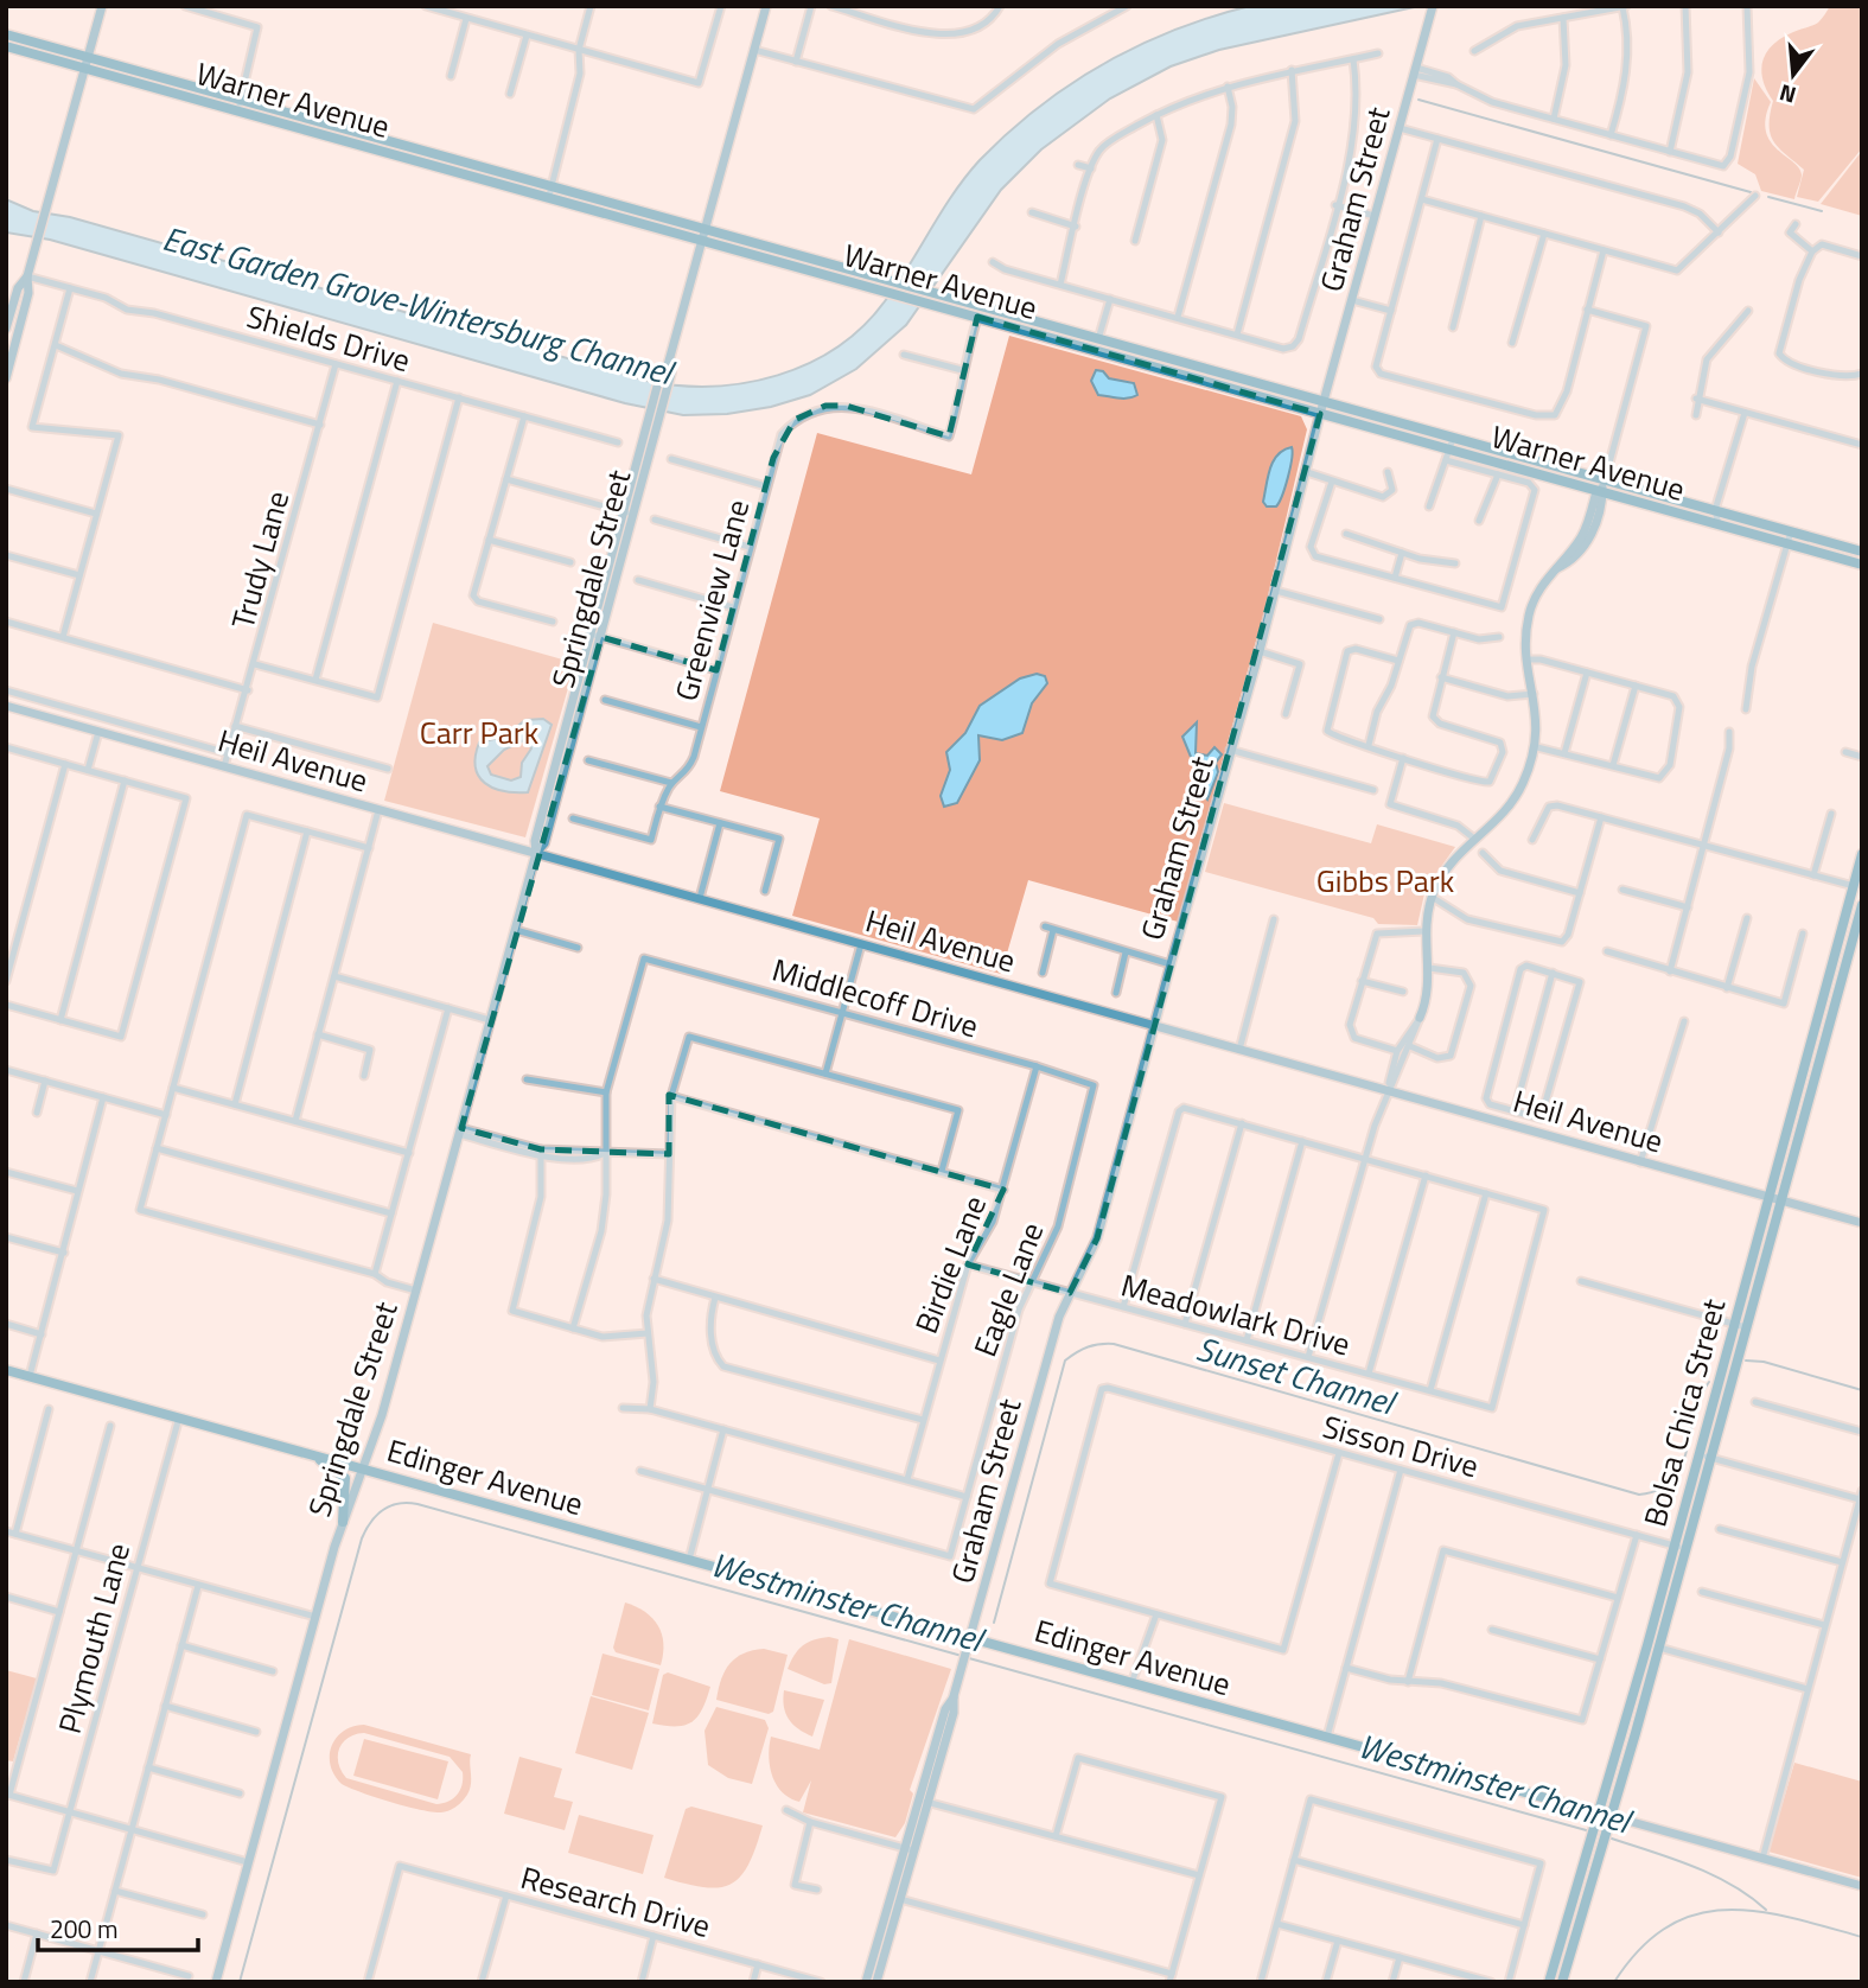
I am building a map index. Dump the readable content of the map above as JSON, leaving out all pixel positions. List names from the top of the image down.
{
  "streets": {
    "main road": [
      "Warner Avenue",
      "Graham Street",
      "Springdale Street",
      "Heil Avenue",
      "Bolsa Chica Street",
      "Edinger Avenue"
    ],
    "street": [
      "Shields Drive",
      "Trudy Lane",
      "Greenview Lane",
      "Middlecoff Drive",
      "Birdie Lane",
      "Eagle Lane",
      "Meadowlark Drive",
      "Sisson Drive",
      "Plymouth Lane",
      "Research Drive"
    ]
  },
  "crossings": [
    ["Warner Avenue", "Graham Street"],
    ["Warner Avenue", "Springdale Street"],
    ["Graham Street", "Heil Avenue"],
    ["Graham Street", "Meadowlark Drive"],
    ["Graham Street", "Edinger Avenue"],
    ["Shields Drive", "Trudy Lane"],
    ["Trudy Lane", "Heil Avenue"],
    ["Springdale Street", "Heil Avenue"],
    ["Springdale Street", "Edinger Avenue"],
    ["Heil Avenue", "Bolsa Chica Street"],
    ["Middlecoff Drive", "Birdie Lane"],
    ["Middlecoff Drive", "Eagle Lane"],
    ["Birdie Lane", "Meadowlark Drive"],
    ["Eagle Lane", "Meadowlark Drive"],
    ["Bolsa Chica Street", "Sisson Drive"],
    ["Bolsa Chica Street", "Edinger Avenue"],
    ["Edinger Avenue", "Plymouth Lane"]
  ],
  "water": ["East Garden Grove-Wintersburg Channel", "Sunset Channel", "Westminster Channel"],
  "parks": ["Carr Park", "Gibbs Park"],
  "scale_bar": "200 m",
  "north": "bottom"
}
